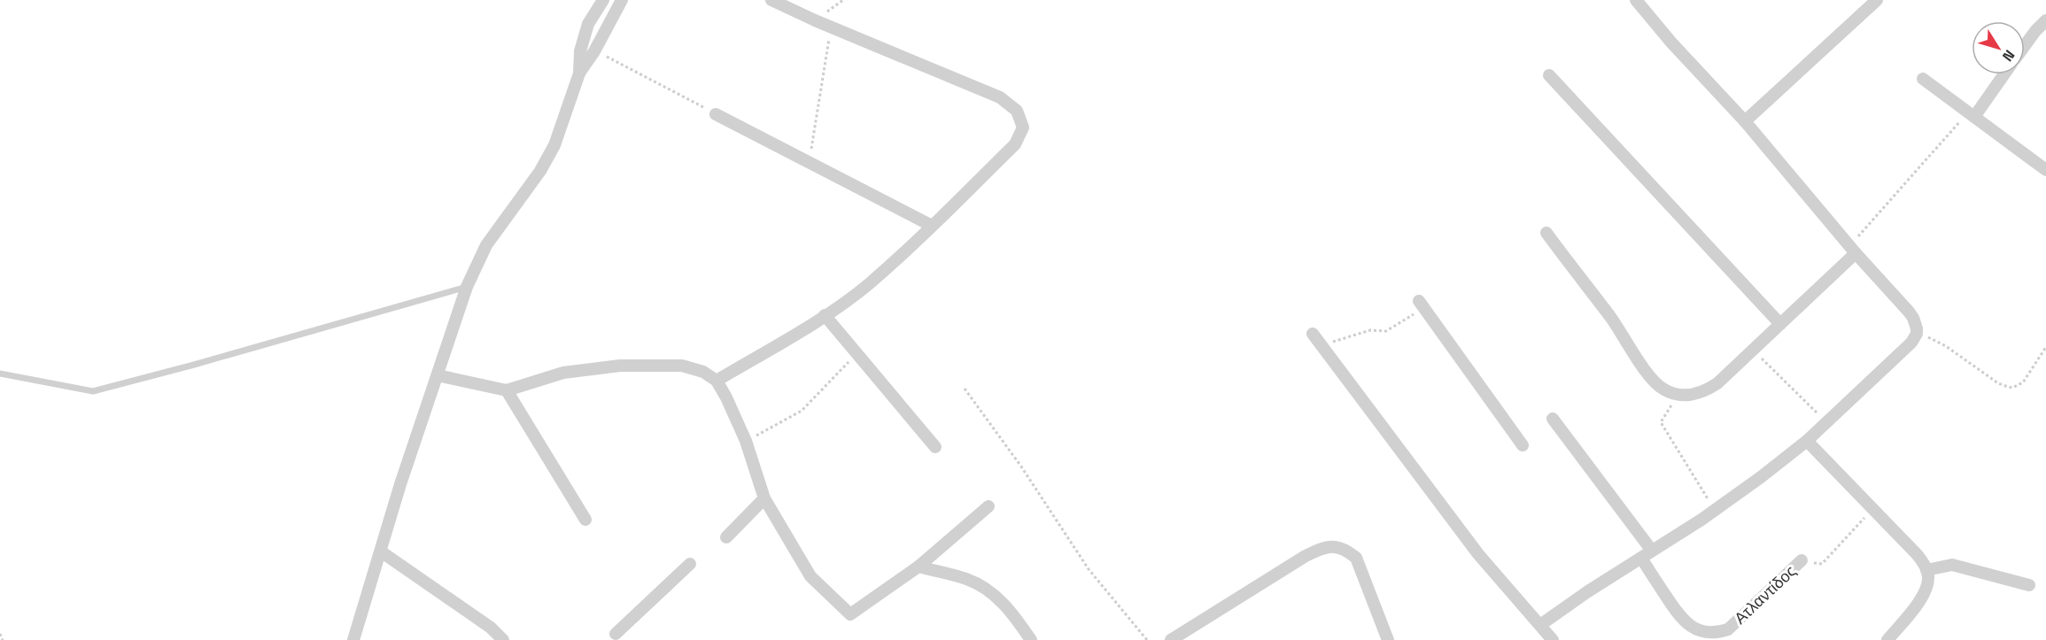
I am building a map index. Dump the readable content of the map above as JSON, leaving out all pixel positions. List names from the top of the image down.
{
  "streets": {
    "street": ["Ατλαντίδος"]
  },
  "north": "bottom right"
}
